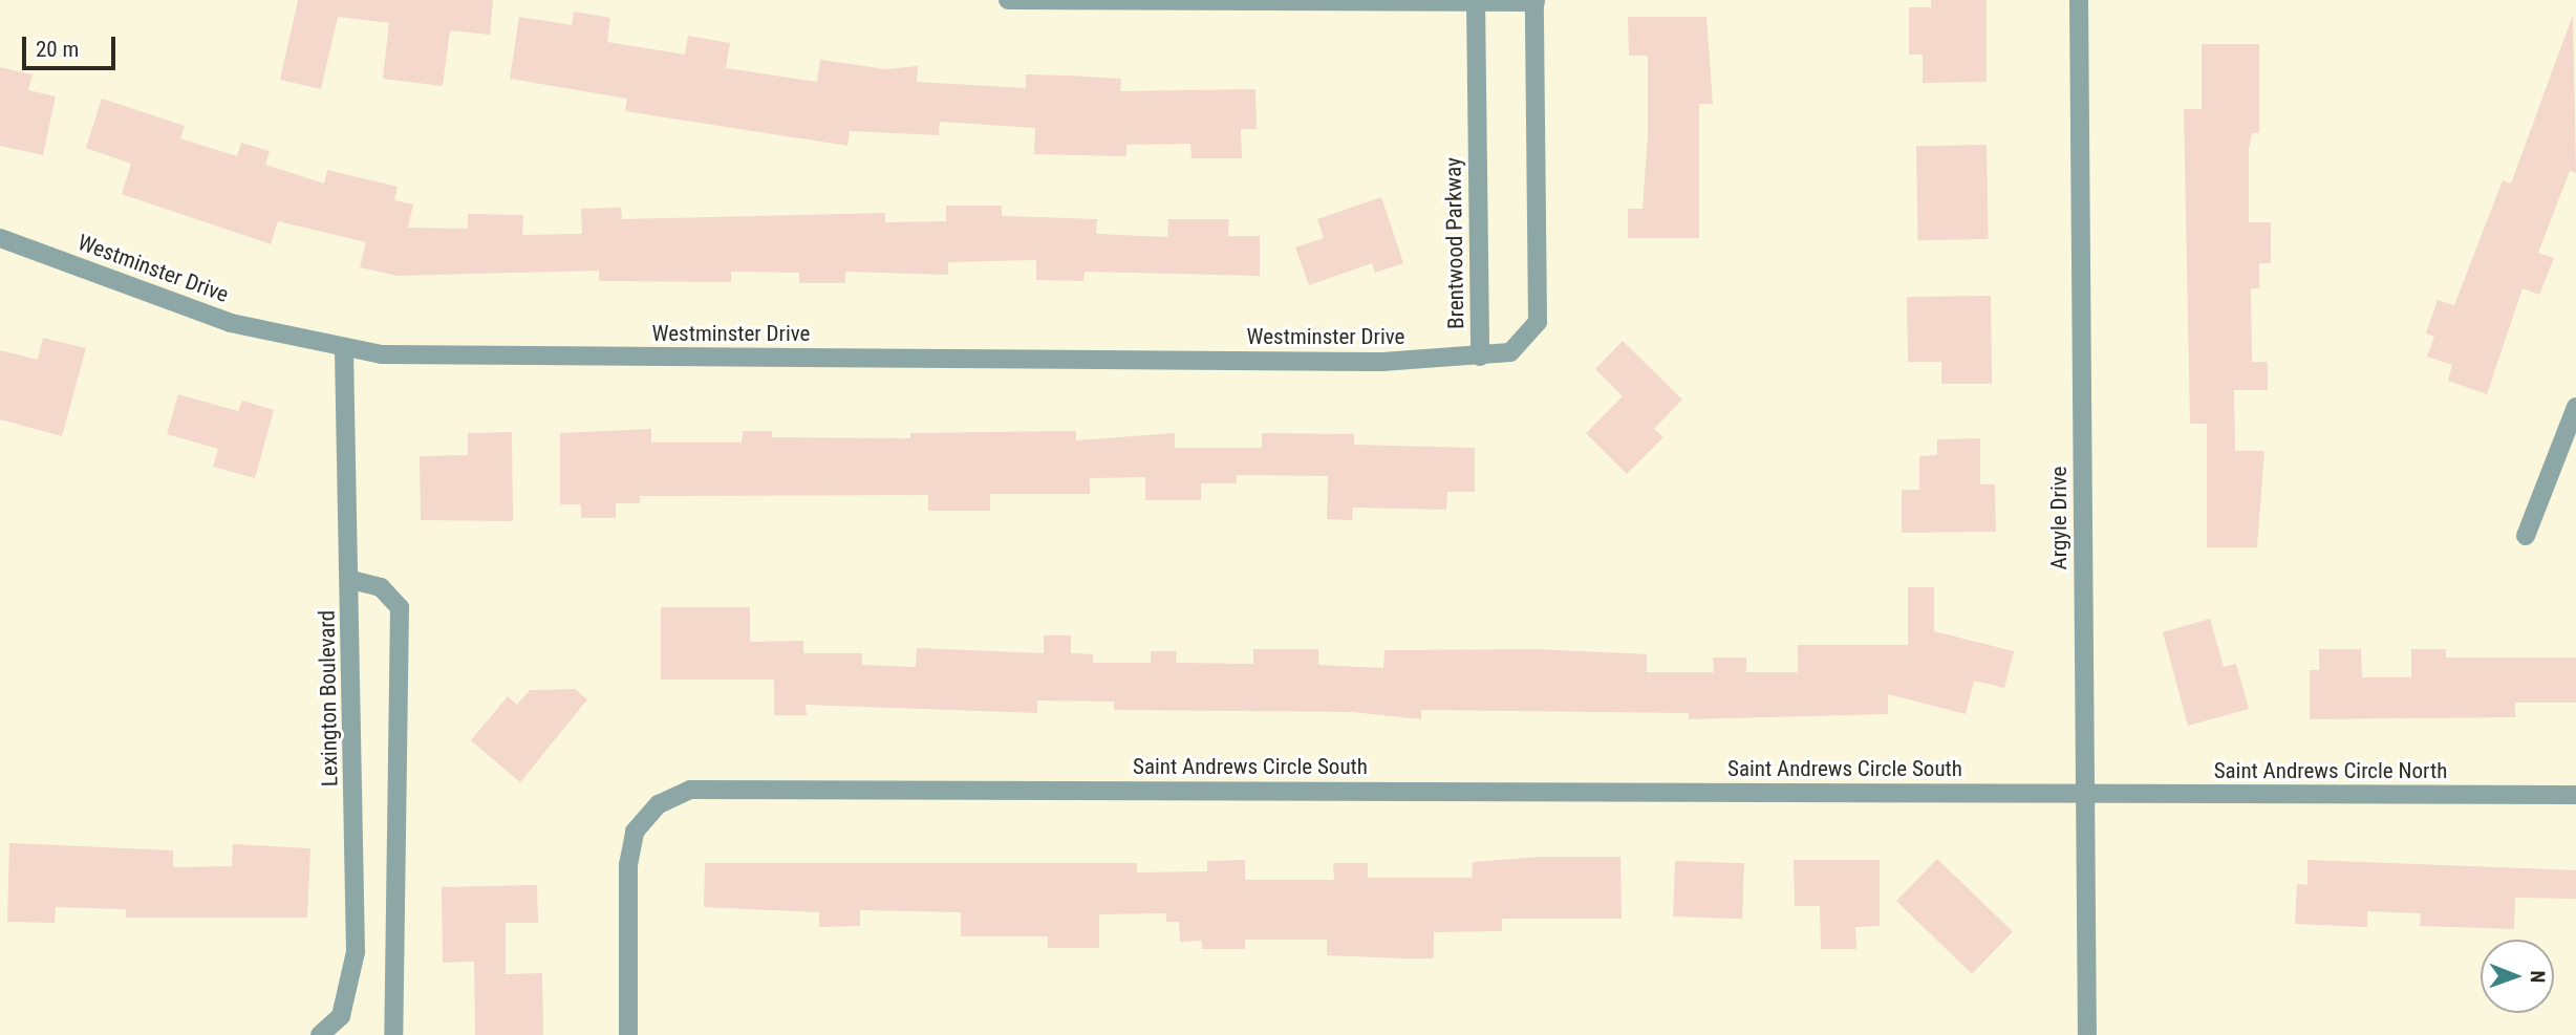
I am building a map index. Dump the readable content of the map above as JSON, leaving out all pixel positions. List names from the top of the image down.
{
  "streets": {
    "street": [
      "Brentwood Parkway",
      "Westminster Drive",
      "Argyle Drive",
      "Lexington Boulevard",
      "Saint Andrews Circle South",
      "Saint Andrews Circle North"
    ]
  },
  "crossings": [
    ["Brentwood Parkway", "Westminster Drive"],
    ["Westminster Drive", "Lexington Boulevard"],
    ["Argyle Drive", "Saint Andrews Circle South"],
    ["Argyle Drive", "Saint Andrews Circle North"],
    ["Saint Andrews Circle South", "Saint Andrews Circle North"]
  ],
  "scale_bar": "20 m",
  "north": "right"
}
